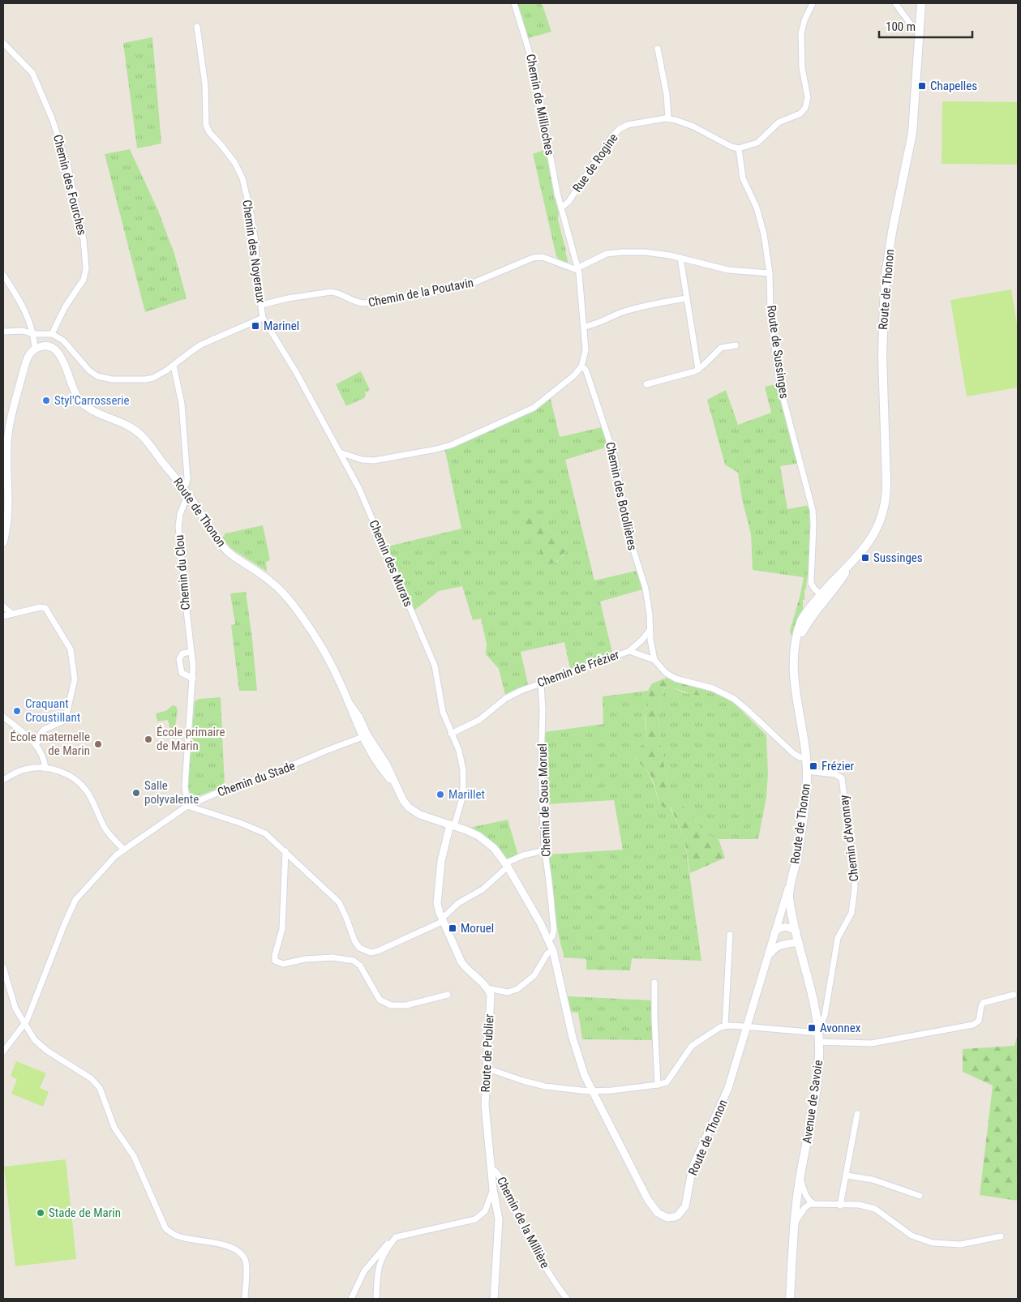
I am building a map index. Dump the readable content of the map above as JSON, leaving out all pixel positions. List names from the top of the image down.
{
  "streets": {
    "main road": ["Route de Thonon", "Avenue de Savoie"],
    "street": [
      "Chemin de Millioches",
      "Rue de Rogine",
      "Chemin des Fourches",
      "Chemin des Noyeraux",
      "Chemin de la Poutavin",
      "Route de Sussinges",
      "Chemin des Botollières",
      "Chemin des Murats",
      "Chemin du Clou",
      "Chemin de Frézier",
      "Chemin du Stade",
      "Chemin de Sous Moruel",
      "Chemin d'Avonnay",
      "Route de Publier",
      "Chemin de la Millière"
    ]
  },
  "crossings": [
    ["Chemin de Millioches", "Rue de Rogine"],
    ["Rue de Rogine", "Route de Sussinges"],
    ["Chemin des Noyeraux", "Chemin de la Poutavin"],
    ["Chemin des Noyeraux", "Chemin des Murats"],
    ["Route de Thonon", "Route de Sussinges"],
    ["Route de Thonon", "Chemin des Murats"],
    ["Route de Thonon", "Chemin du Clou"],
    ["Route de Thonon", "Chemin de Frézier"],
    ["Route de Thonon", "Chemin du Stade"],
    ["Route de Thonon", "Chemin de Sous Moruel"],
    ["Route de Thonon", "Chemin d'Avonnay"],
    ["Route de Thonon", "Avenue de Savoie"],
    ["Chemin des Botollières", "Chemin de Frézier"],
    ["Chemin des Murats", "Chemin de Frézier"],
    ["Chemin du Clou", "Chemin du Stade"],
    ["Chemin de Frézier", "Chemin de Sous Moruel"],
    ["Chemin d'Avonnay", "Avenue de Savoie"],
    ["Route de Publier", "Chemin de la Millière"]
  ],
  "places": {
    "transit": [
      "Chapelles",
      "Marinel",
      "Sussinges",
      "Frézier",
      "Moruel",
      "Avonnex"
    ],
    "other": [
      "Styl'Carrosserie",
      "Craquant Croustillant",
      "École primaire de Marin",
      "École maternelle de Marin",
      "Salle polyvalente",
      "Marillet",
      "Stade de Marin"
    ]
  },
  "scale_bar": "100 m"
}
